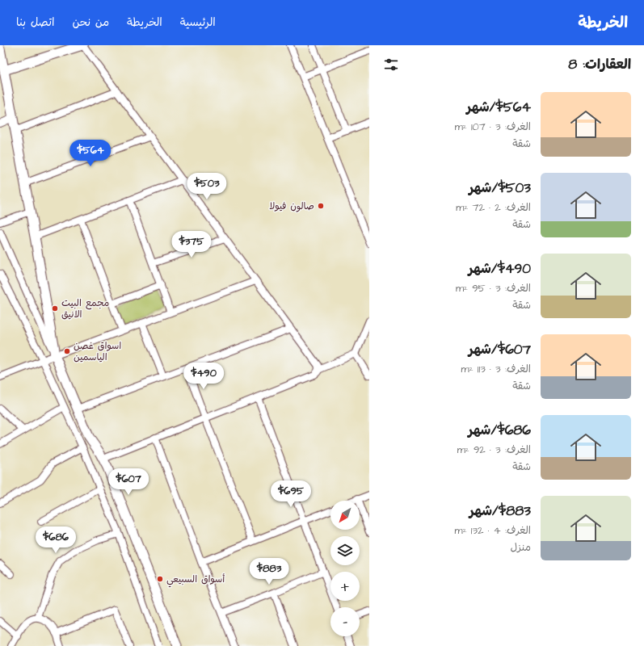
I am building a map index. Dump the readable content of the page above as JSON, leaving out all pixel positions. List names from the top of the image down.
{
  "places": [
    "صالون فيولا",
    "مجمع البيت الانيق",
    "اسواق غصن الياسمين",
    "أسواق السبيعي"
  ],
  "north": "bottom left",
  "page": {
    "header": "الخريطة",
    "nav": [
      "الرئيسية",
      "الخريطة",
      "من نحن",
      "اتصل بنا"
    ],
    "heading": "العقارات: 8",
    "list": [
      {
        "name": "$564/شهر",
        "note": "الغرف: 3 · 107 m² · شقة"
      },
      {
        "name": "$503/شهر",
        "note": "الغرف: 2 · 72 m² · شقة"
      },
      {
        "name": "$490/شهر",
        "note": "الغرف: 3 · 95 m² · شقة"
      },
      {
        "name": "$607/شهر",
        "note": "الغرف: 3 · 113 m² · شقة"
      },
      {
        "name": "$686/شهر",
        "note": "الغرف: 3 · 92 m² · شقة"
      },
      {
        "name": "$883/شهر",
        "note": "الغرف: 4 · 132 m² · منزل"
      }
    ],
    "price": [
      "$564",
      "$503",
      "$375",
      "$490",
      "$607",
      "$695",
      "$686",
      "$883"
    ],
    "map_buttons": ["+", "−"]
  }
}
